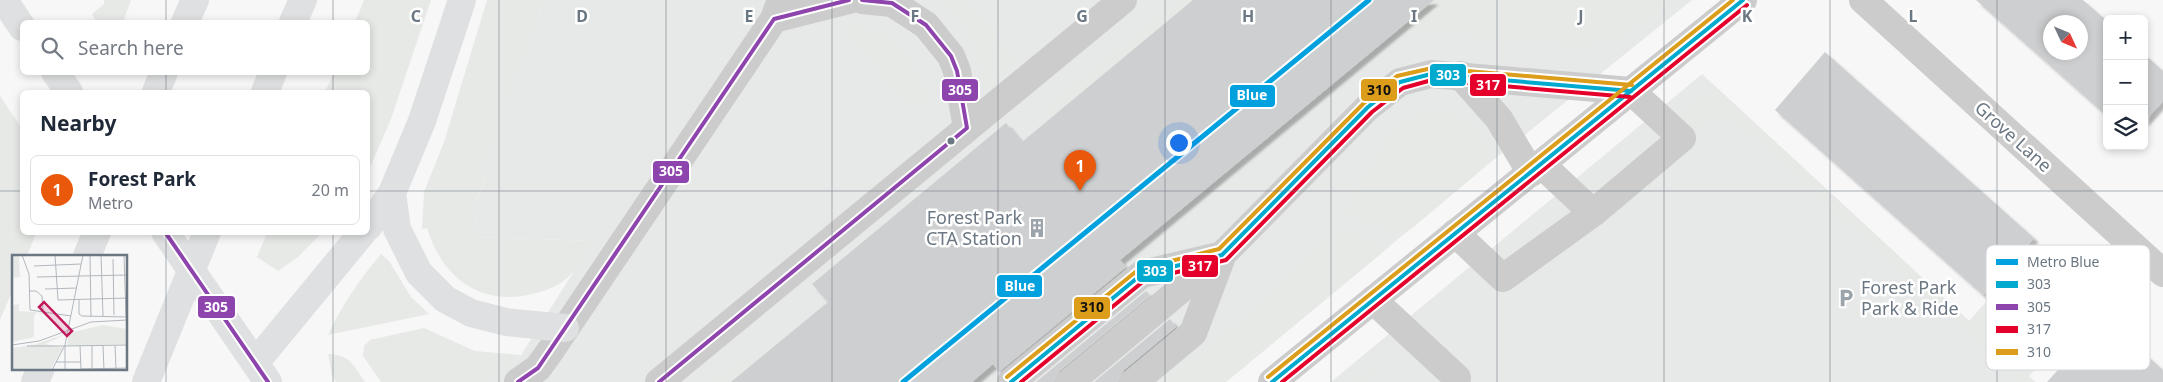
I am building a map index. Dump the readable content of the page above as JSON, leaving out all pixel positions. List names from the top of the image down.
{
  "streets": {
    "street": ["Grove Lane"]
  },
  "places": {
    "building": ["Forest Park CTA Station"],
    "parking": ["Forest Park Park & Ride"]
  },
  "lines": [
    "metro line Blue",
    "transit line 303",
    "transit line 305",
    "transit line 310",
    "transit line 317"
  ],
  "legend": [
    "Metro Blue",
    "303",
    "305",
    "317",
    "310"
  ],
  "north": "bottom right",
  "page": {
    "map_buttons": ["+", "−"],
    "search": "Search here",
    "heading": "Nearby",
    "pins": "1",
    "list": [
      {
        "mark": "1",
        "name": "Forest Park",
        "note": "Metro",
        "value": "20 m"
      }
    ]
  },
  "grid": {
    "columns": [
      "C",
      "D",
      "E",
      "F",
      "G",
      "H",
      "I",
      "J",
      "K",
      "L"
    ]
  }
}
